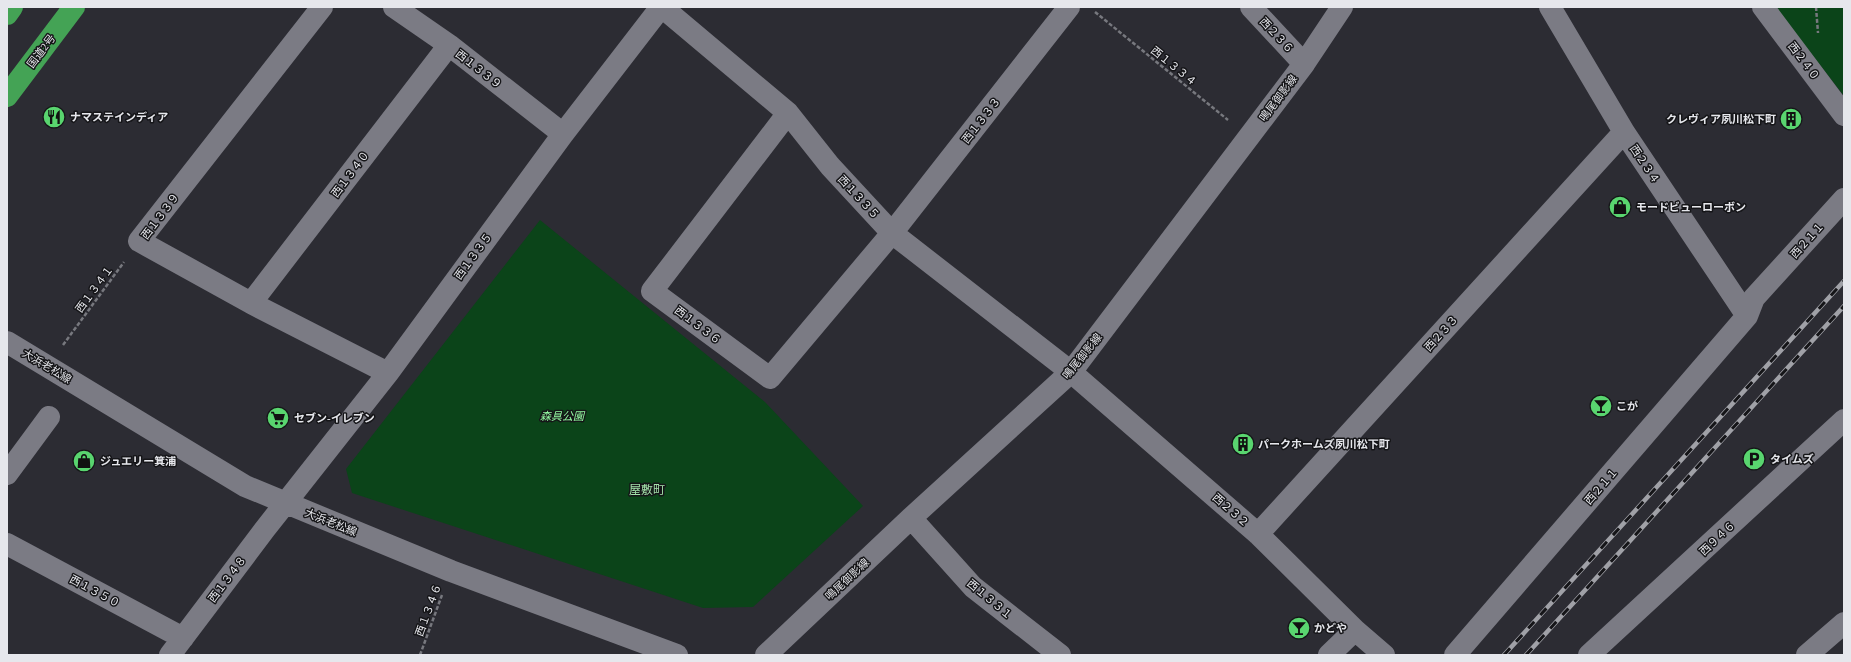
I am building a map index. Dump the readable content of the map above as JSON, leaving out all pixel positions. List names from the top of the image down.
{
  "streets": {
    "highway": ["国道2号"],
    "street": [
      "西２３６",
      "西２４０",
      "西１３３９",
      "鳴尾御影線",
      "西１３３３",
      "西２３４",
      "西１３４０",
      "西１３３５",
      "西２１１",
      "西１３３６",
      "西２３３",
      "大浜老松線",
      "西２３２",
      "西９４６",
      "西１３４８",
      "西１３５０",
      "西１３３１"
    ],
    "path": ["西１３３４", "西１３４１", "西１３４６"]
  },
  "crossings": [
    ["西２３６", "鳴尾御影線"],
    ["西１３３４", "鳴尾御影線"],
    ["西１３３９", "西１３４０"],
    ["西１３３９", "西１３３５"],
    ["西１３３９", "西１３４１"],
    ["鳴尾御影線", "西１３３５"],
    ["鳴尾御影線", "西２３２"],
    ["鳴尾御影線", "西１３３１"],
    ["西１３３３", "西１３３５"],
    ["西１３３３", "西１３３６"],
    ["西２３４", "西２１１"],
    ["西２３４", "西２３３"],
    ["西１３３５", "西１３３６"],
    ["西１３３５", "大浜老松線"],
    ["西１３３５", "西２３２"],
    ["西１３３５", "西１３４８"],
    ["西２３３", "西２３２"],
    ["大浜老松線", "西１３４８"],
    ["大浜老松線", "西１３４６"],
    ["西１３４８", "西１３５０"]
  ],
  "districts": ["屋敷町"],
  "parks": ["森具公園"],
  "places": {
    "restaurant": ["ナマステインディア"],
    "building": ["クレヴィア夙川松下町", "パークホームズ夙川松下町"],
    "shop": ["モードビューローボン", "ジュエリー箕浦"],
    "bar": ["こが", "かどや"],
    "supermarket": ["セブン-イレブン"],
    "parking": ["タイムズ"]
  }
}
